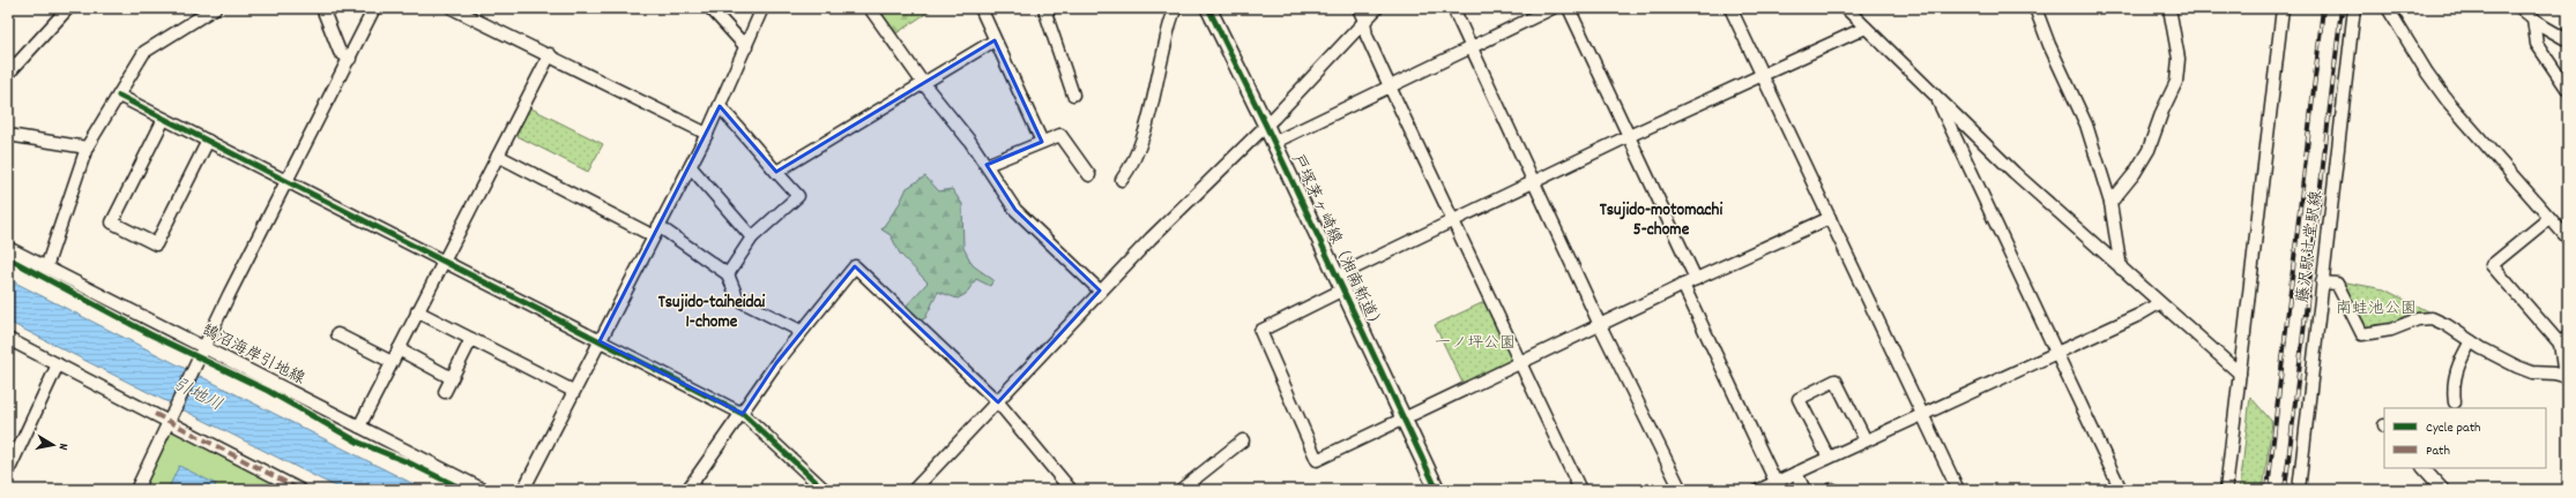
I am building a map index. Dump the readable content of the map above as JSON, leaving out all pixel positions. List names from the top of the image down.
{
  "streets": {
    "main road": ["戸塚茅ヶ崎線（湘南新道）"],
    "street": ["藤沢駅辻堂駅線", "鵠沼海岸引地線"]
  },
  "districts": ["Tsujido-motomachi 5-chome", "Tsujido-taiheidai 1-chome"],
  "water": ["引地川"],
  "parks": ["南蛙池公園", "一ノ坪公園"],
  "legend": ["Cycle path", "Path"],
  "north": "right"
}
